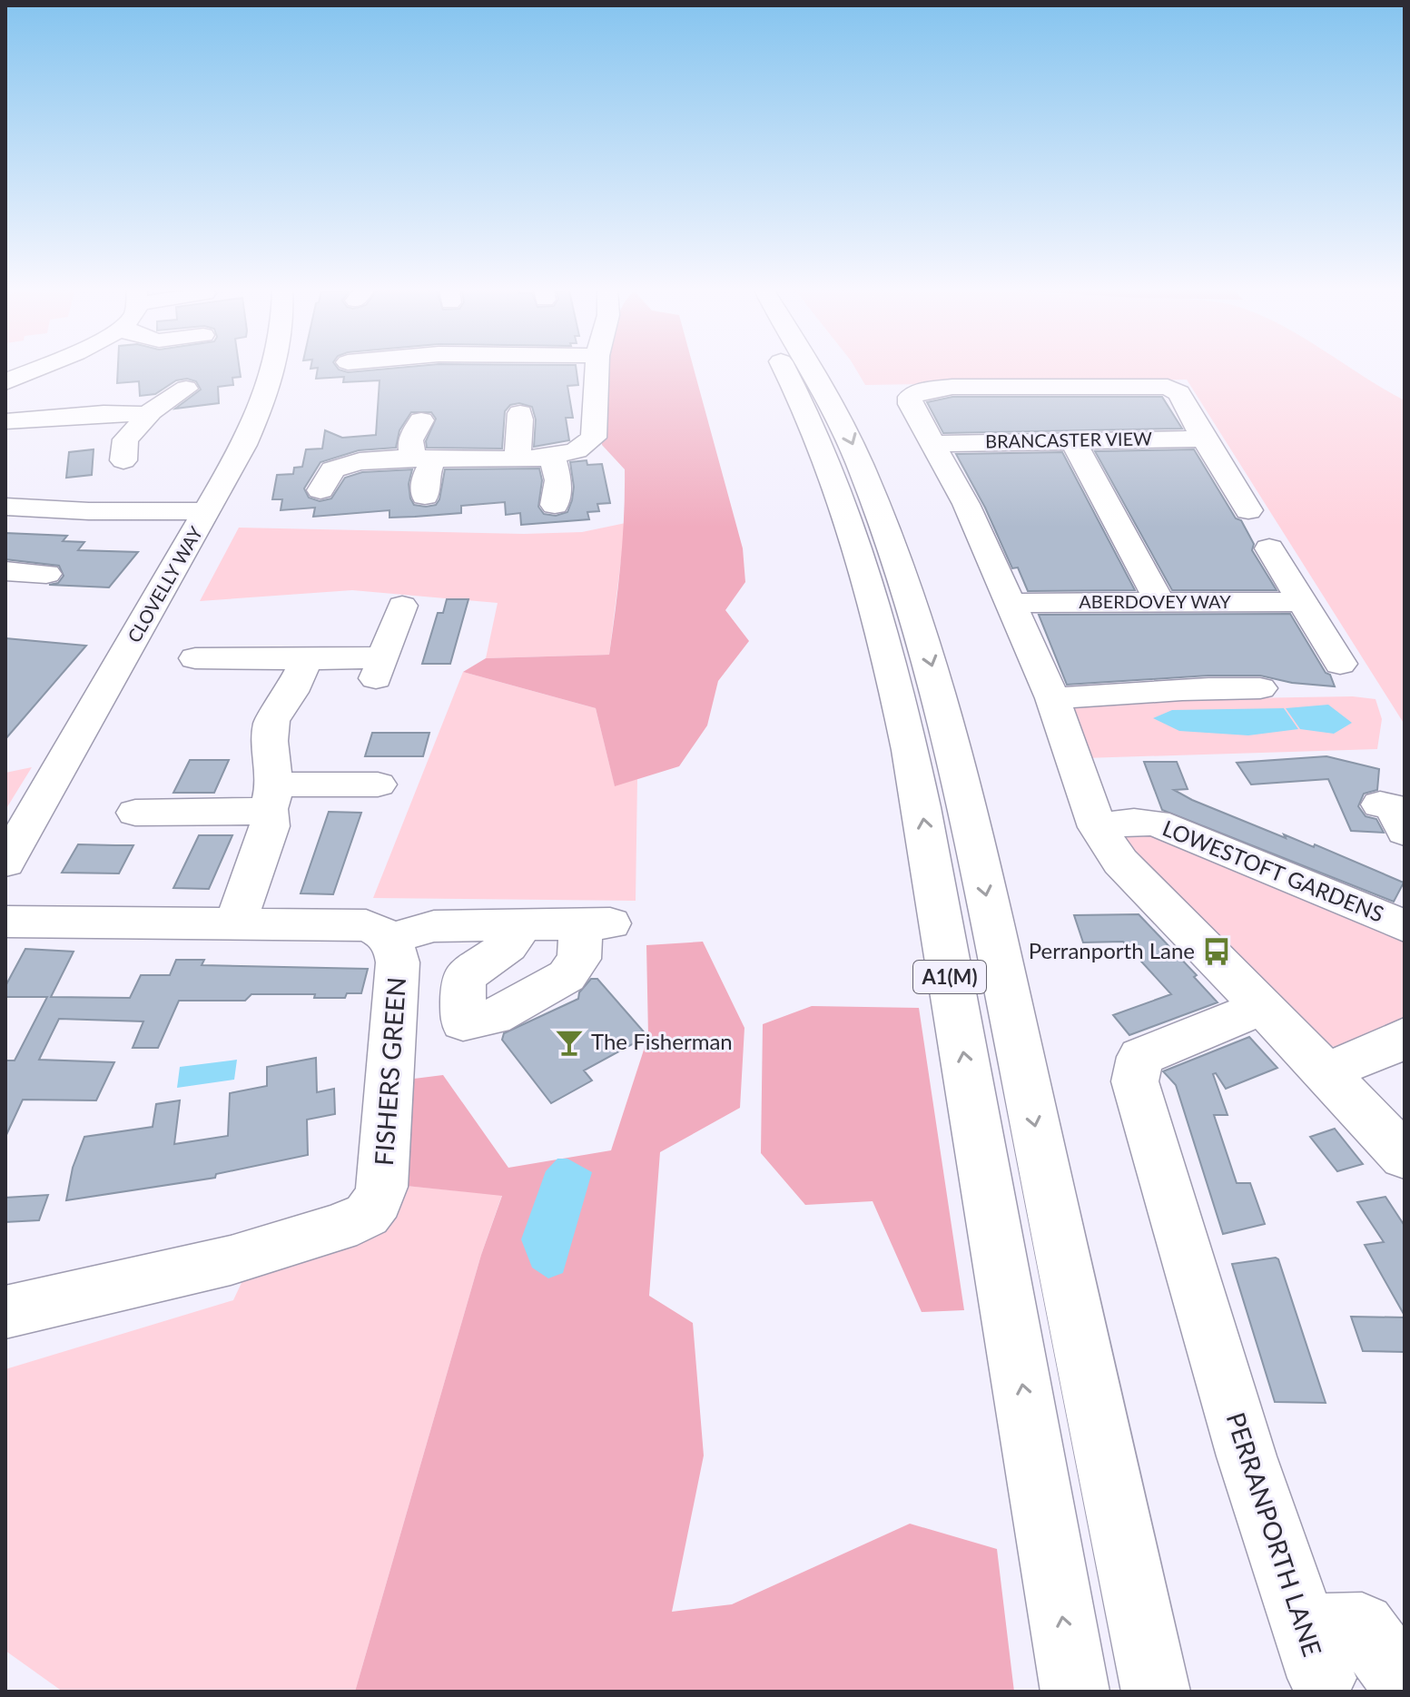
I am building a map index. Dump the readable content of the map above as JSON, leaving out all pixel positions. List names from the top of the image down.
{
  "streets": {
    "main road": [
      "BRANCASTER VIEW",
      "CLOVELLY WAY",
      "ABERDOVEY WAY",
      "LOWESTOFT GARDENS",
      "A1(M)",
      "FISHERS GREEN",
      "PERRANPORTH LANE"
    ]
  },
  "places": {
    "bus stop": ["Perranporth Lane"],
    "bar": ["The Fisherman"]
  }
}
